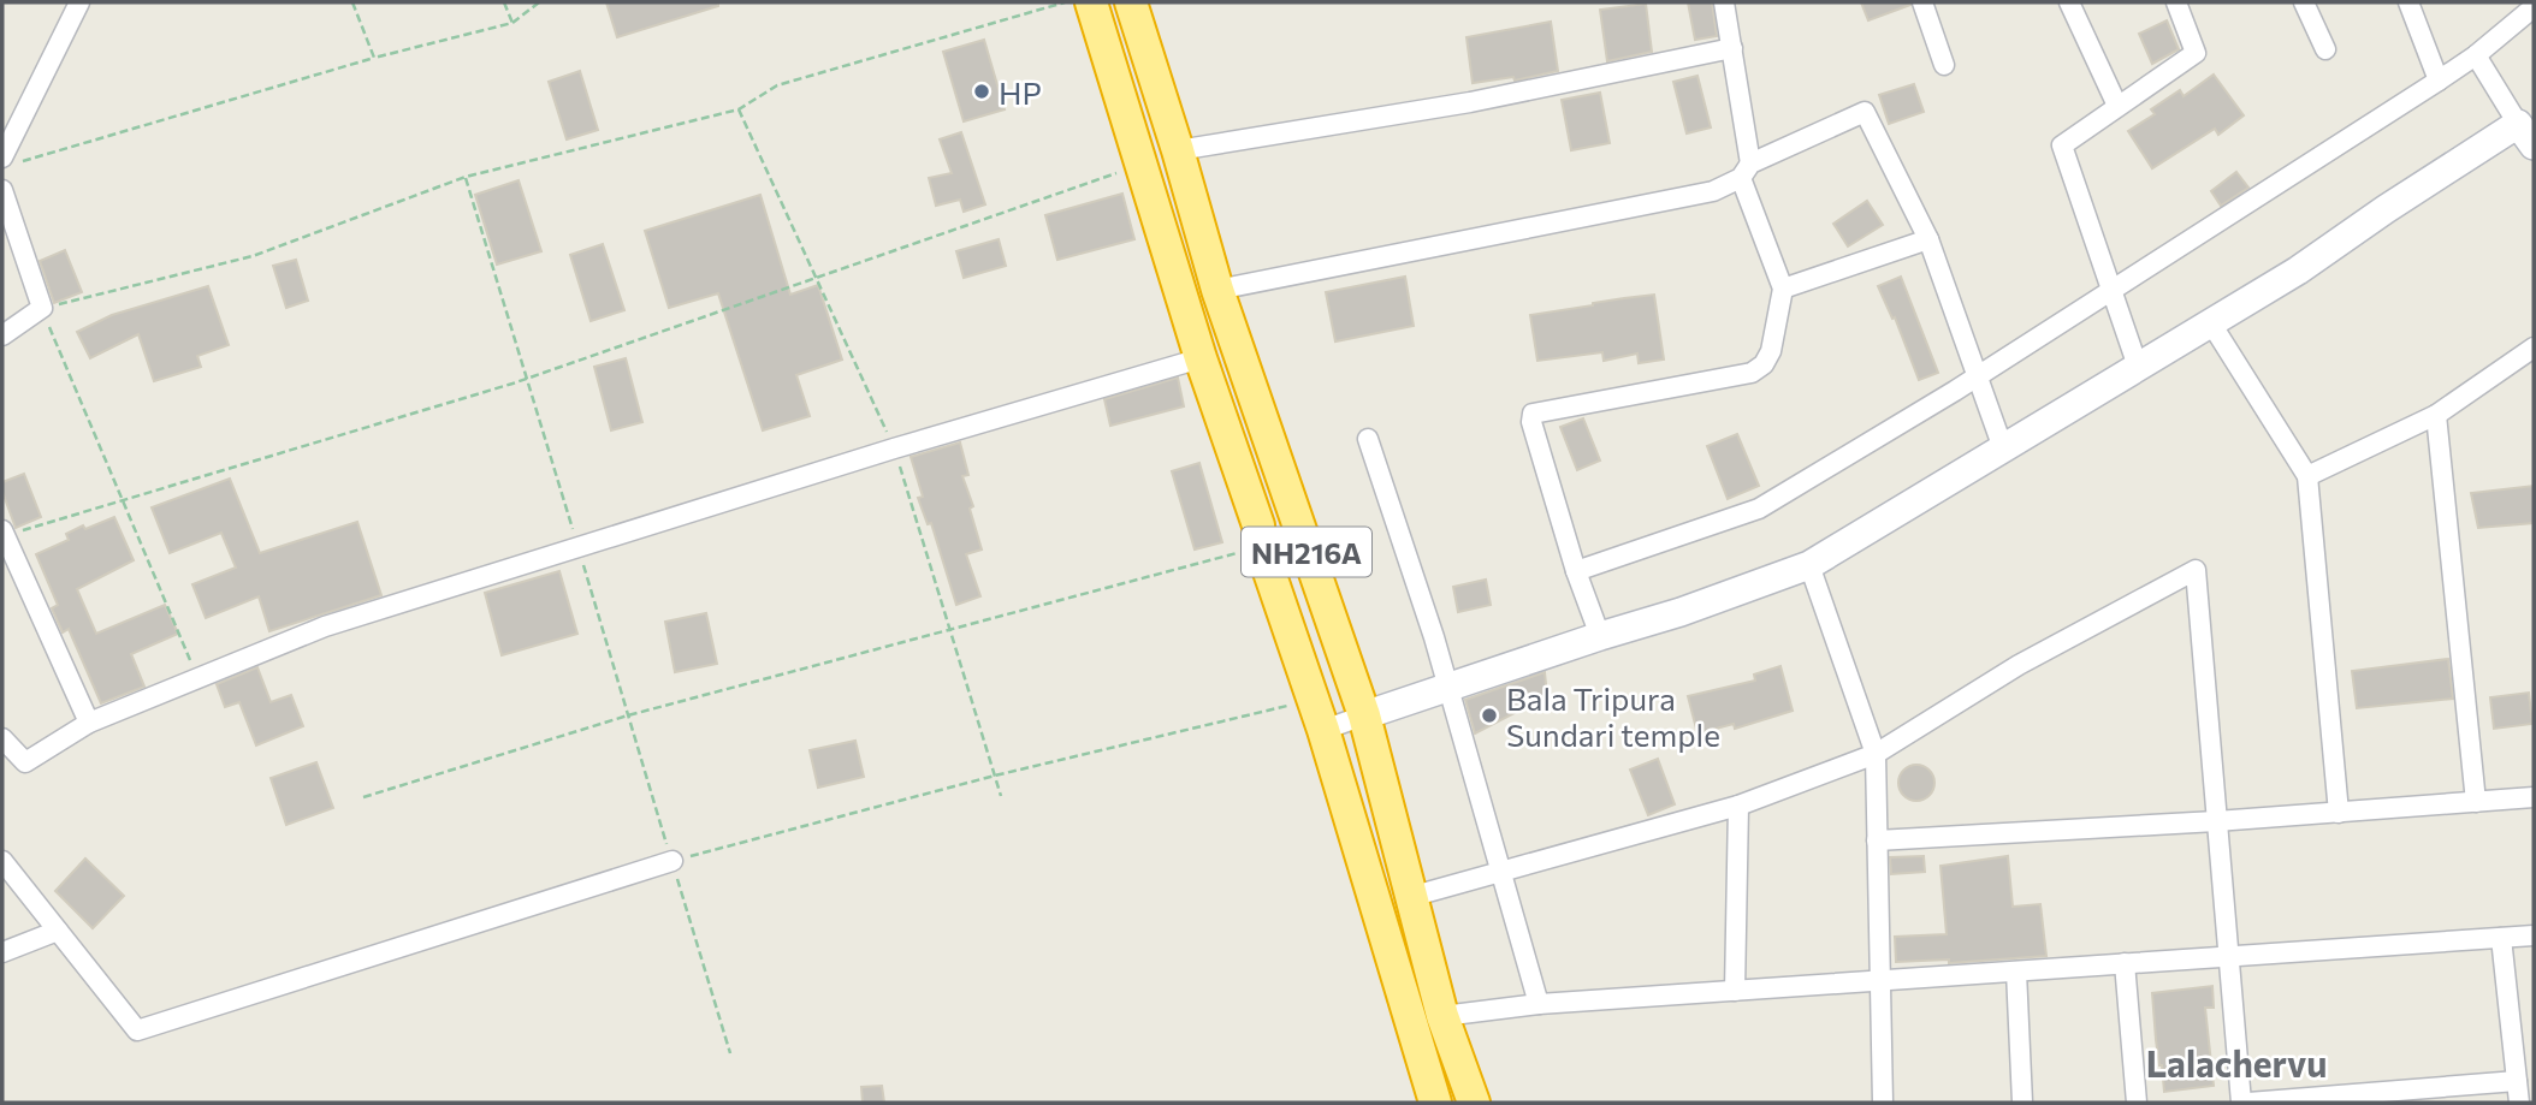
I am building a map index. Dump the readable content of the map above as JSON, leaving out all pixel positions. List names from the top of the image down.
{
  "streets": {
    "highway": ["NH216A"]
  },
  "districts": ["Lalachervu"],
  "places": ["HP", "Bala Tripura Sundari temple"]
}
